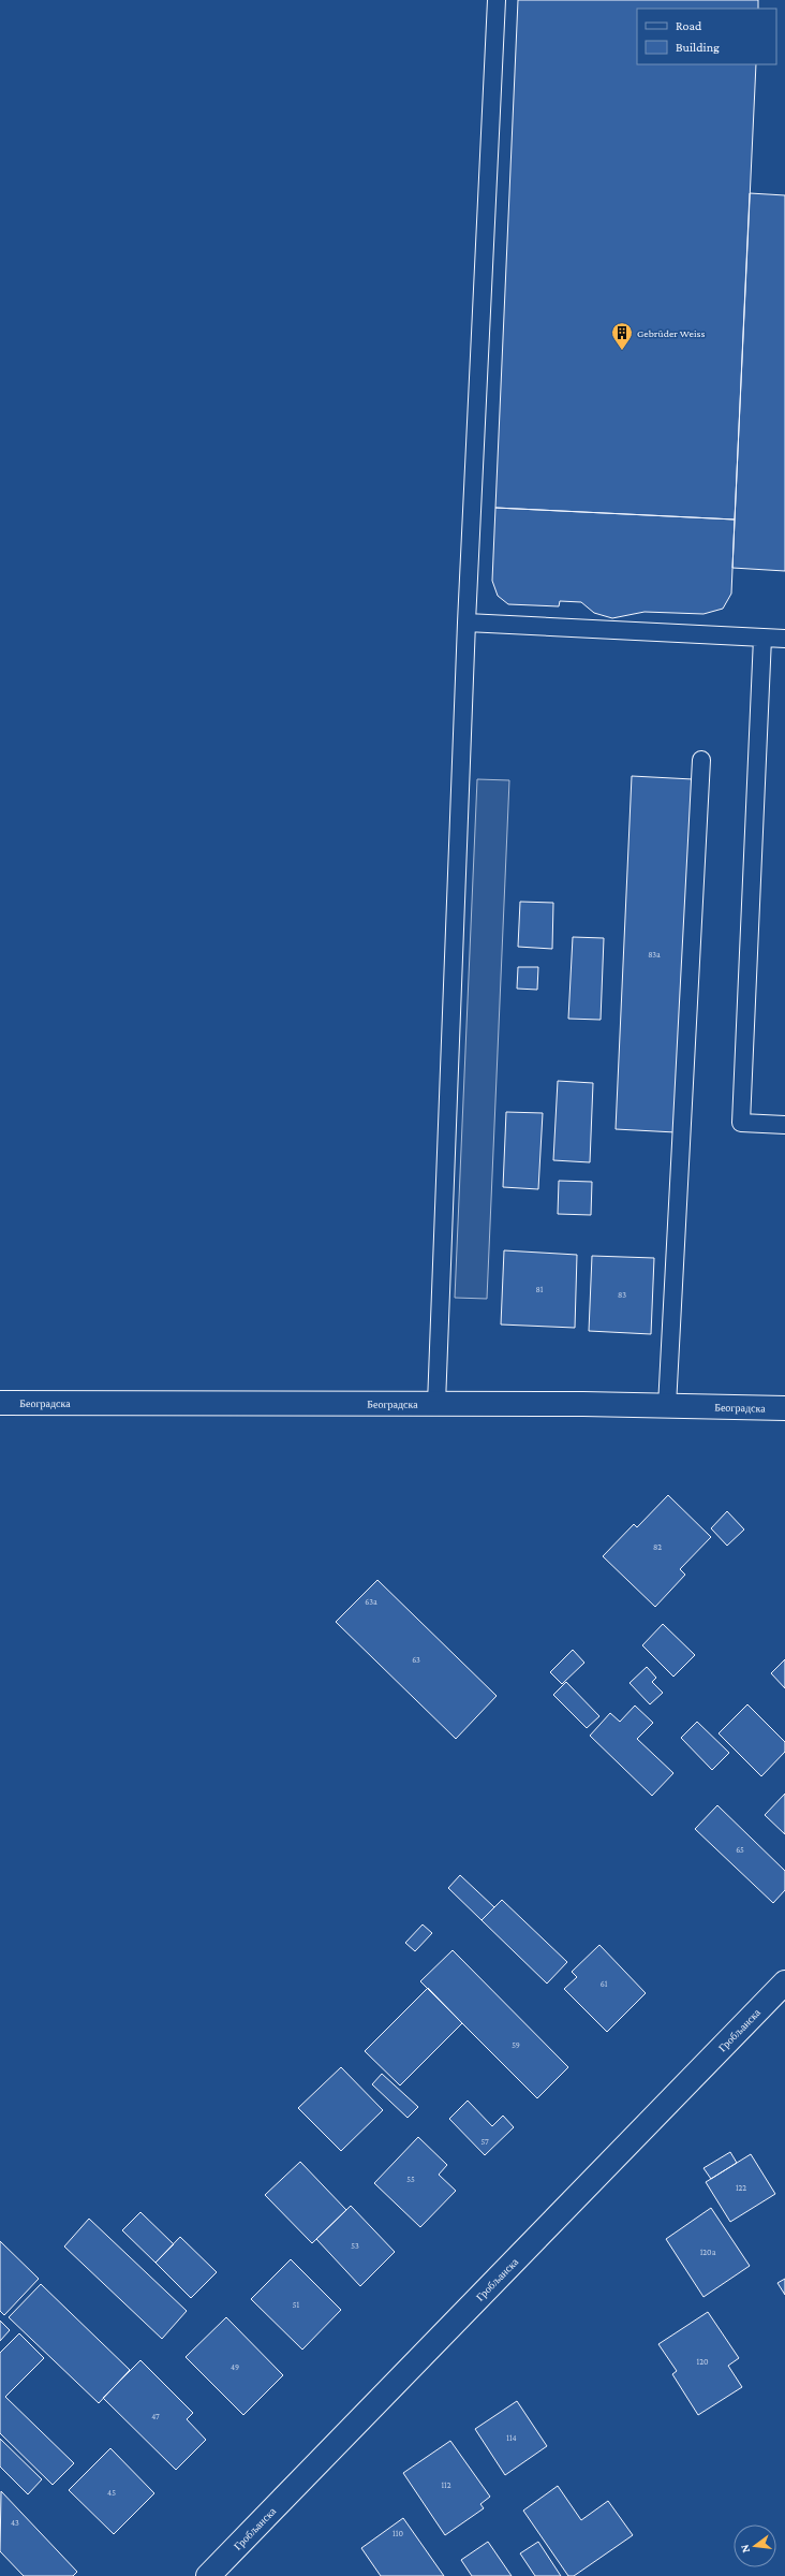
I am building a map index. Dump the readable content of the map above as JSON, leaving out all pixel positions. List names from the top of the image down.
{
  "streets": {
    "street": ["Београдска", "Гробљанска"]
  },
  "places": {
    "building": ["Gebrüder Weiss"]
  },
  "house_numbers": [
    "83a",
    "81",
    "83",
    "82",
    "63a",
    "63",
    "65",
    "61",
    "59",
    "57",
    "55",
    "122",
    "53",
    "120a",
    "51",
    "120",
    "49",
    "47",
    "114",
    "112",
    "45",
    "43",
    "110"
  ],
  "legend": ["Road", "Building"],
  "north": "left"
}
